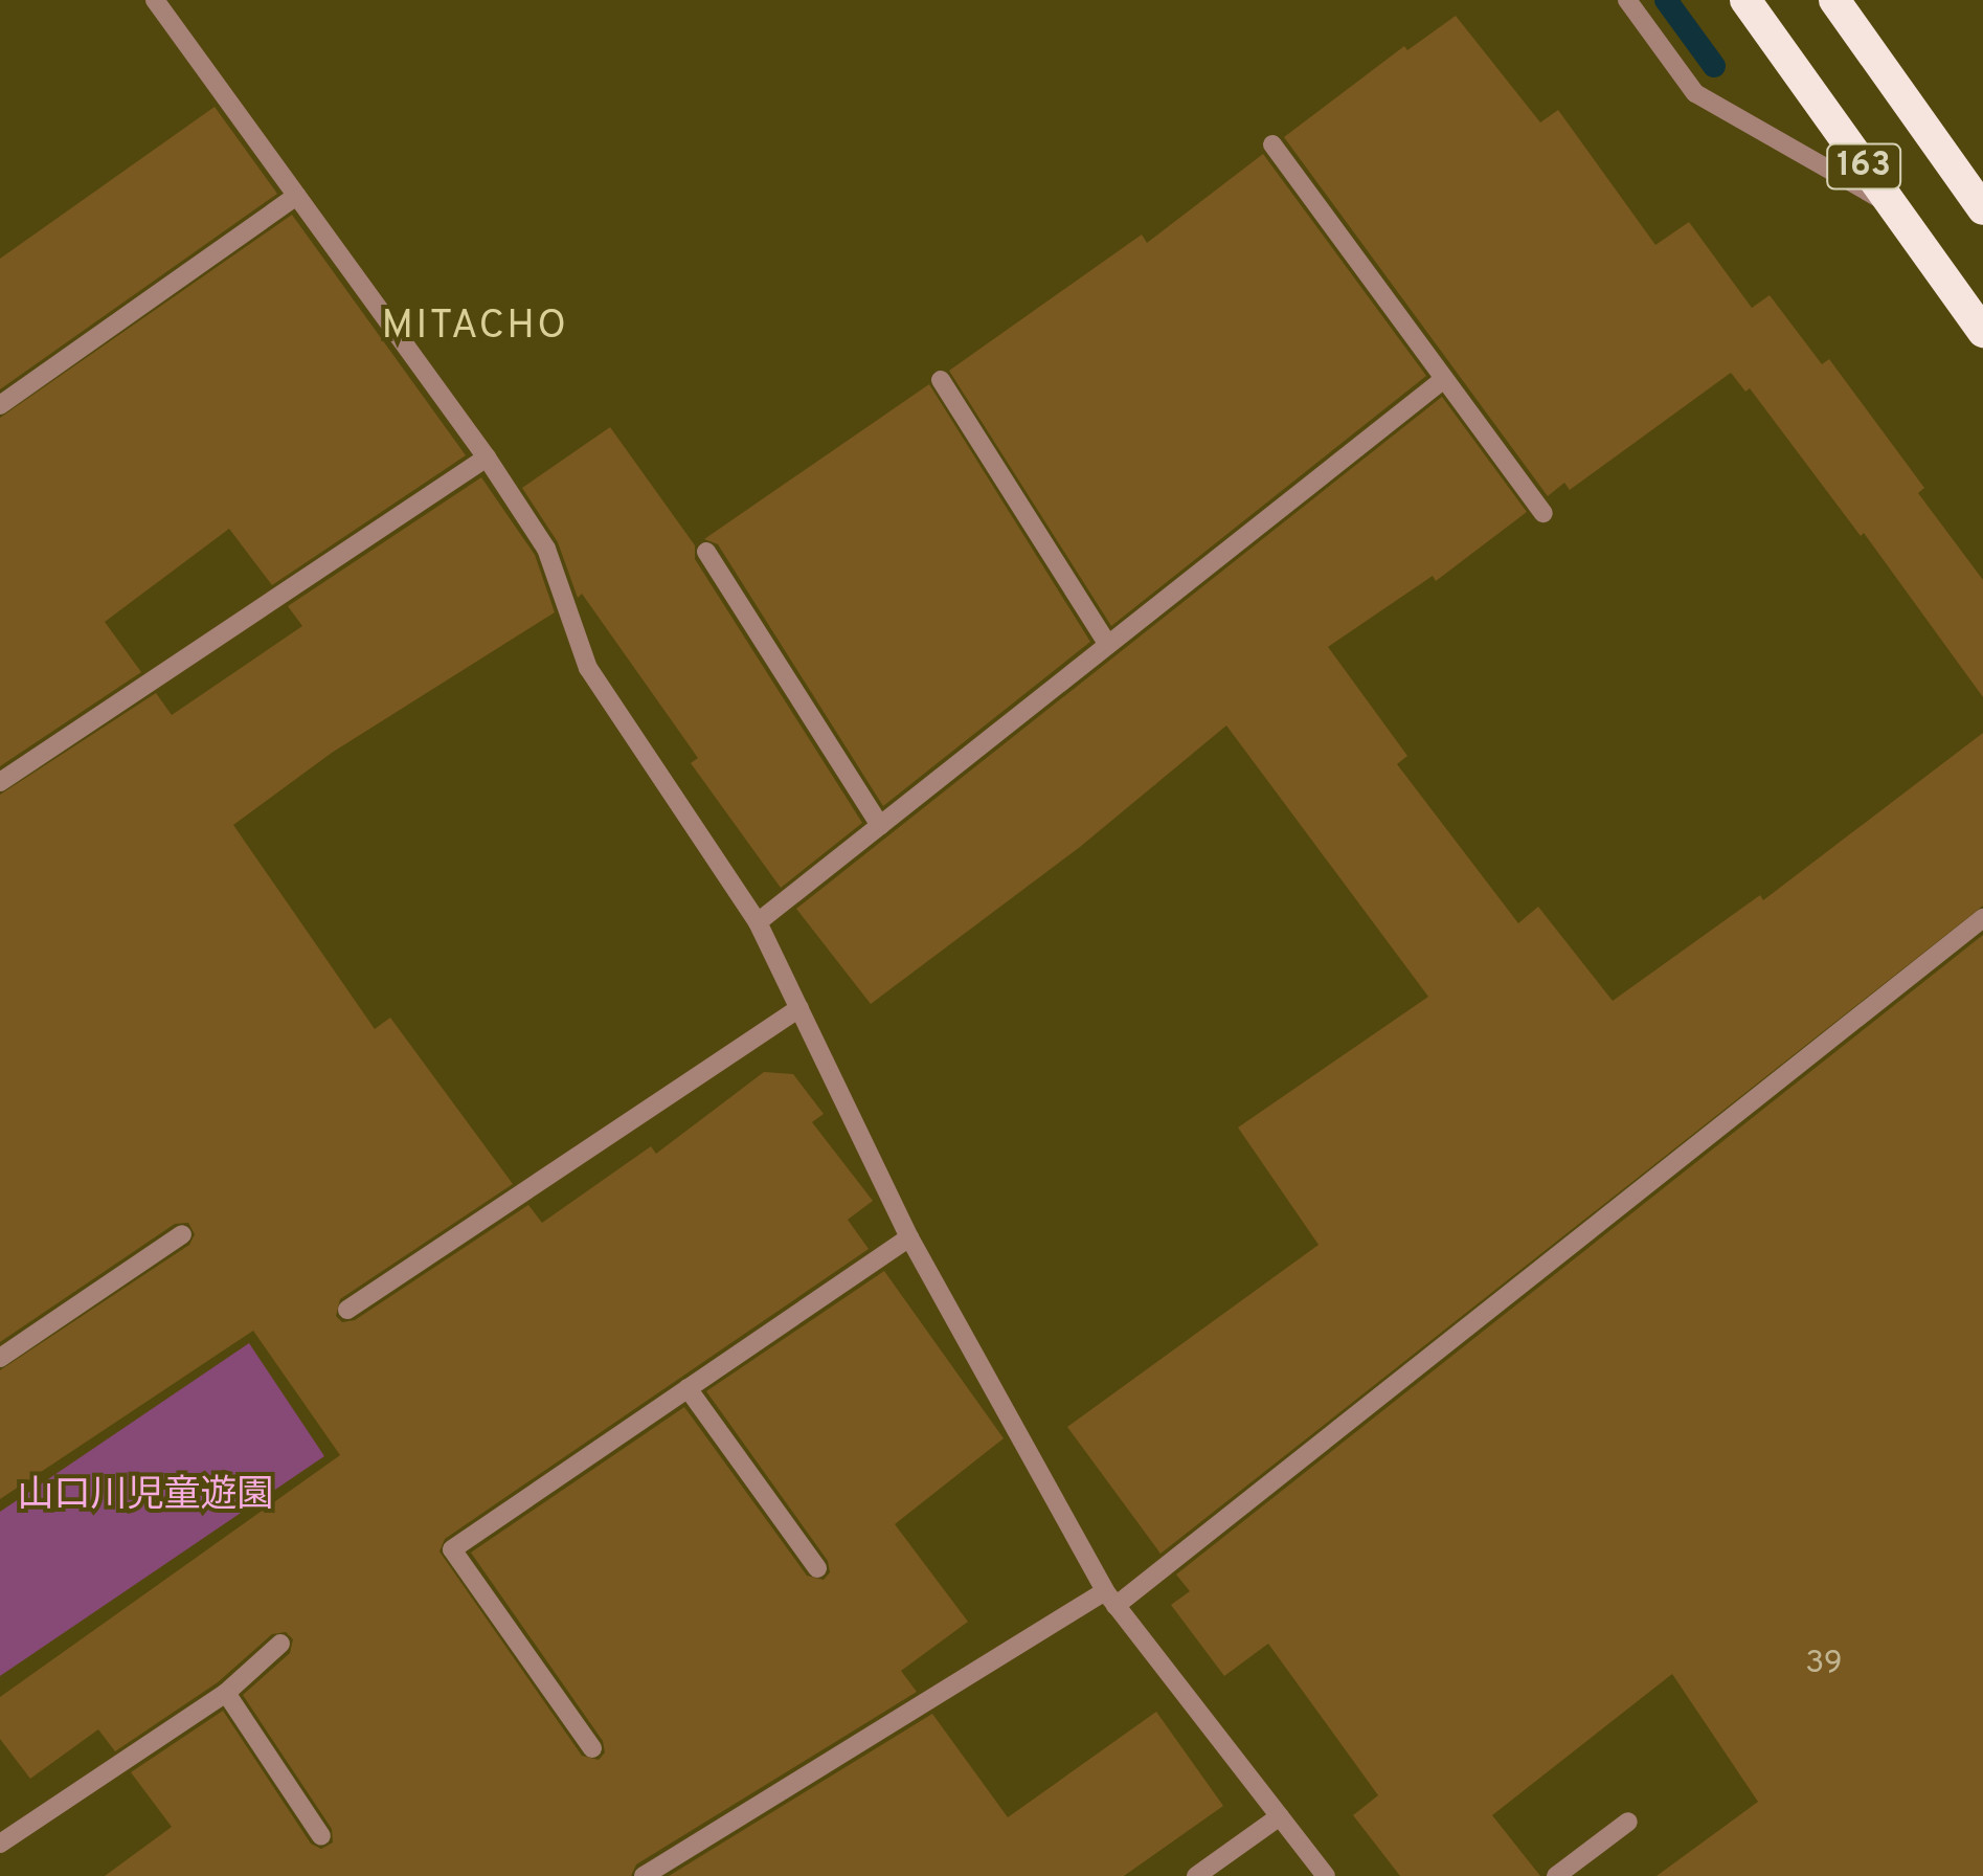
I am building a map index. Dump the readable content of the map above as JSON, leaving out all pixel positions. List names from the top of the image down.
{
  "streets": {
    "highway": ["163"]
  },
  "districts": ["MITACHO"],
  "parks": ["山口川児童遊園"],
  "house_numbers": ["39"]
}
